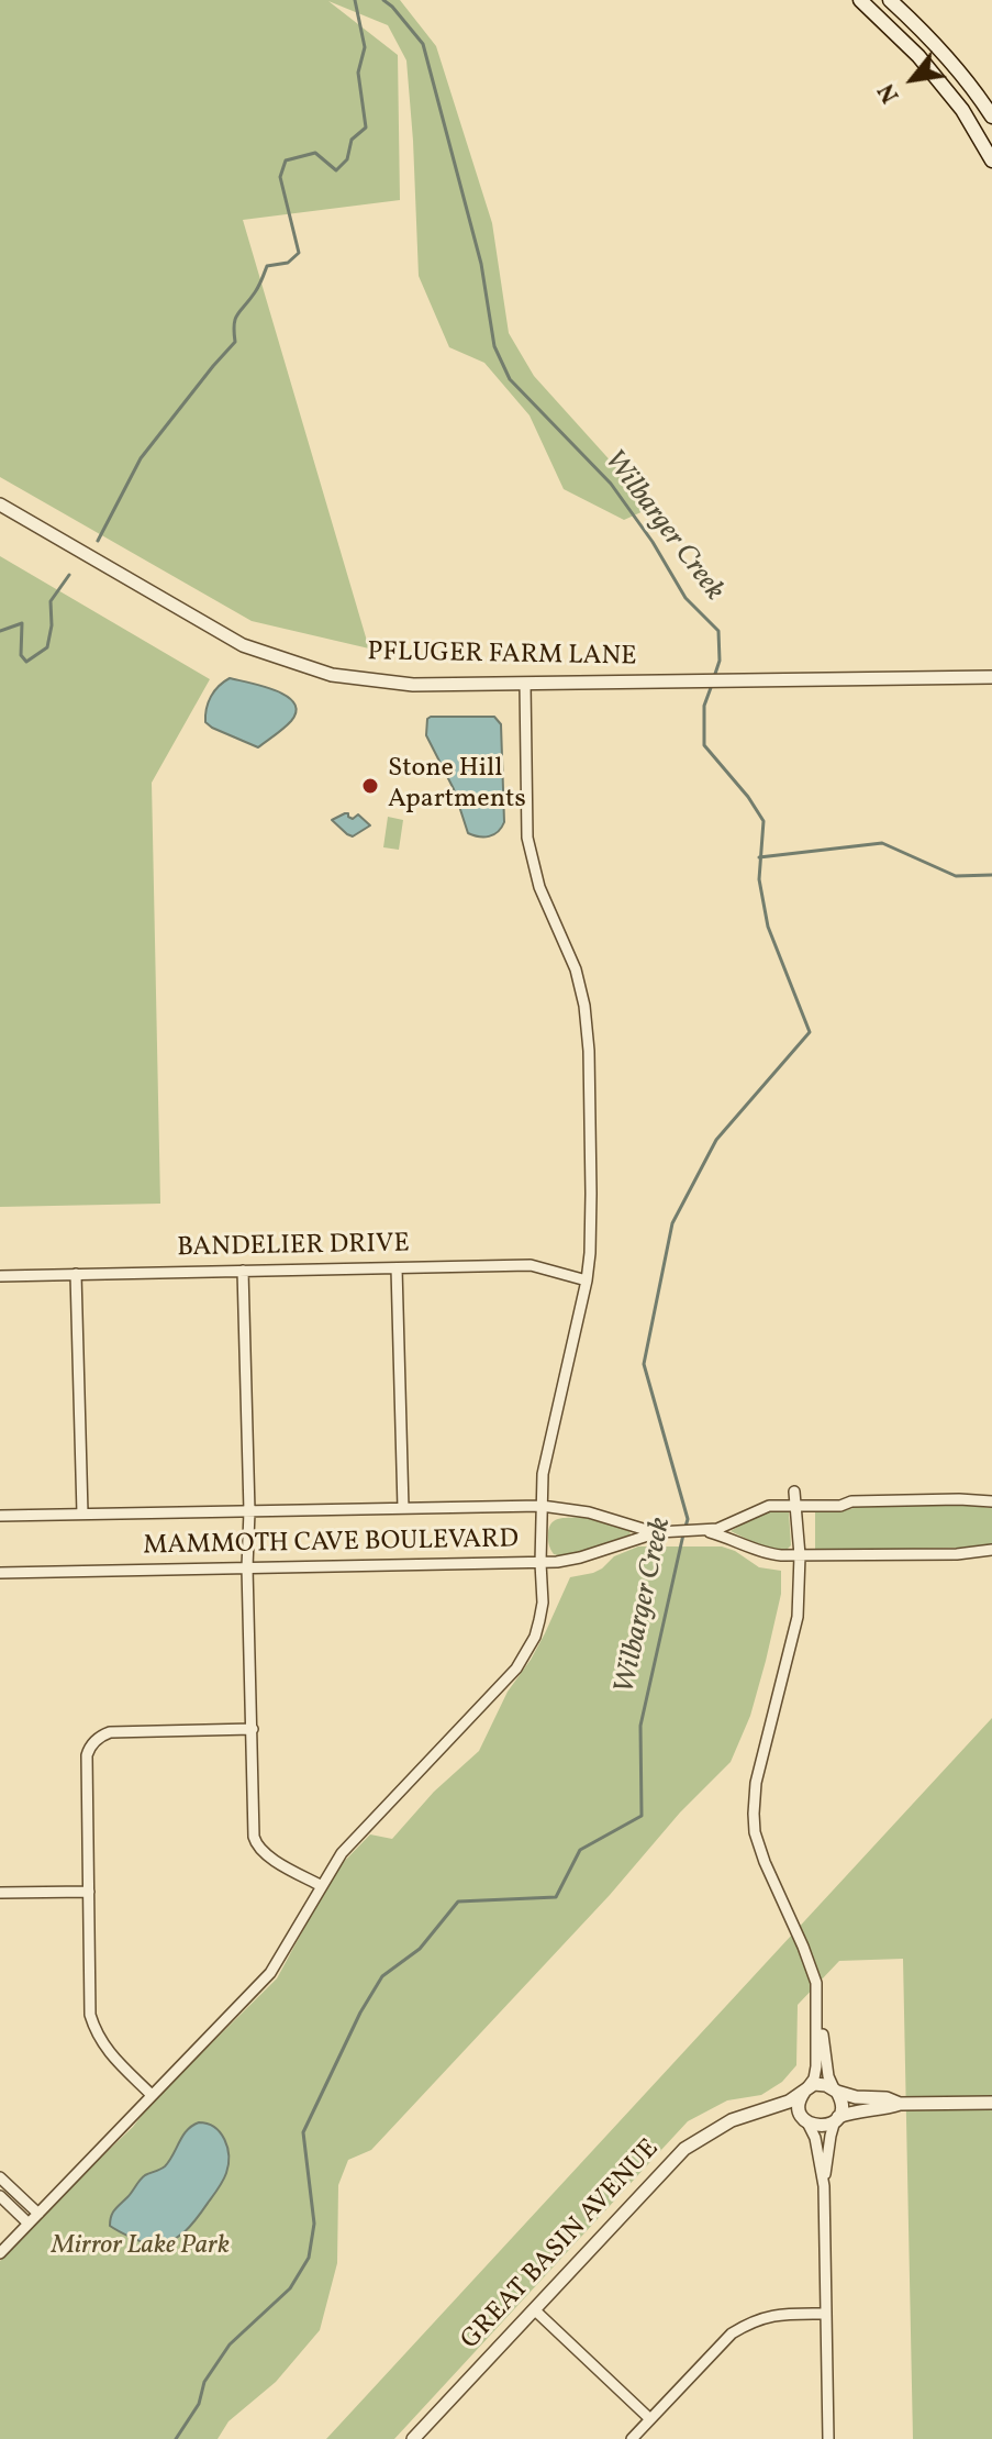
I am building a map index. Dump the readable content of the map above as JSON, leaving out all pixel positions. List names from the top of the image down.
{
  "streets": {
    "street": [
      "PFLUGER FARM LANE",
      "BANDELIER DRIVE",
      "MAMMOTH CAVE BOULEVARD",
      "GREAT BASIN AVENUE"
    ]
  },
  "water": ["Wilbarger Creek"],
  "parks": ["Mirror Lake Park"],
  "places": ["Stone Hill Apartments"],
  "north": "bottom left"
}
